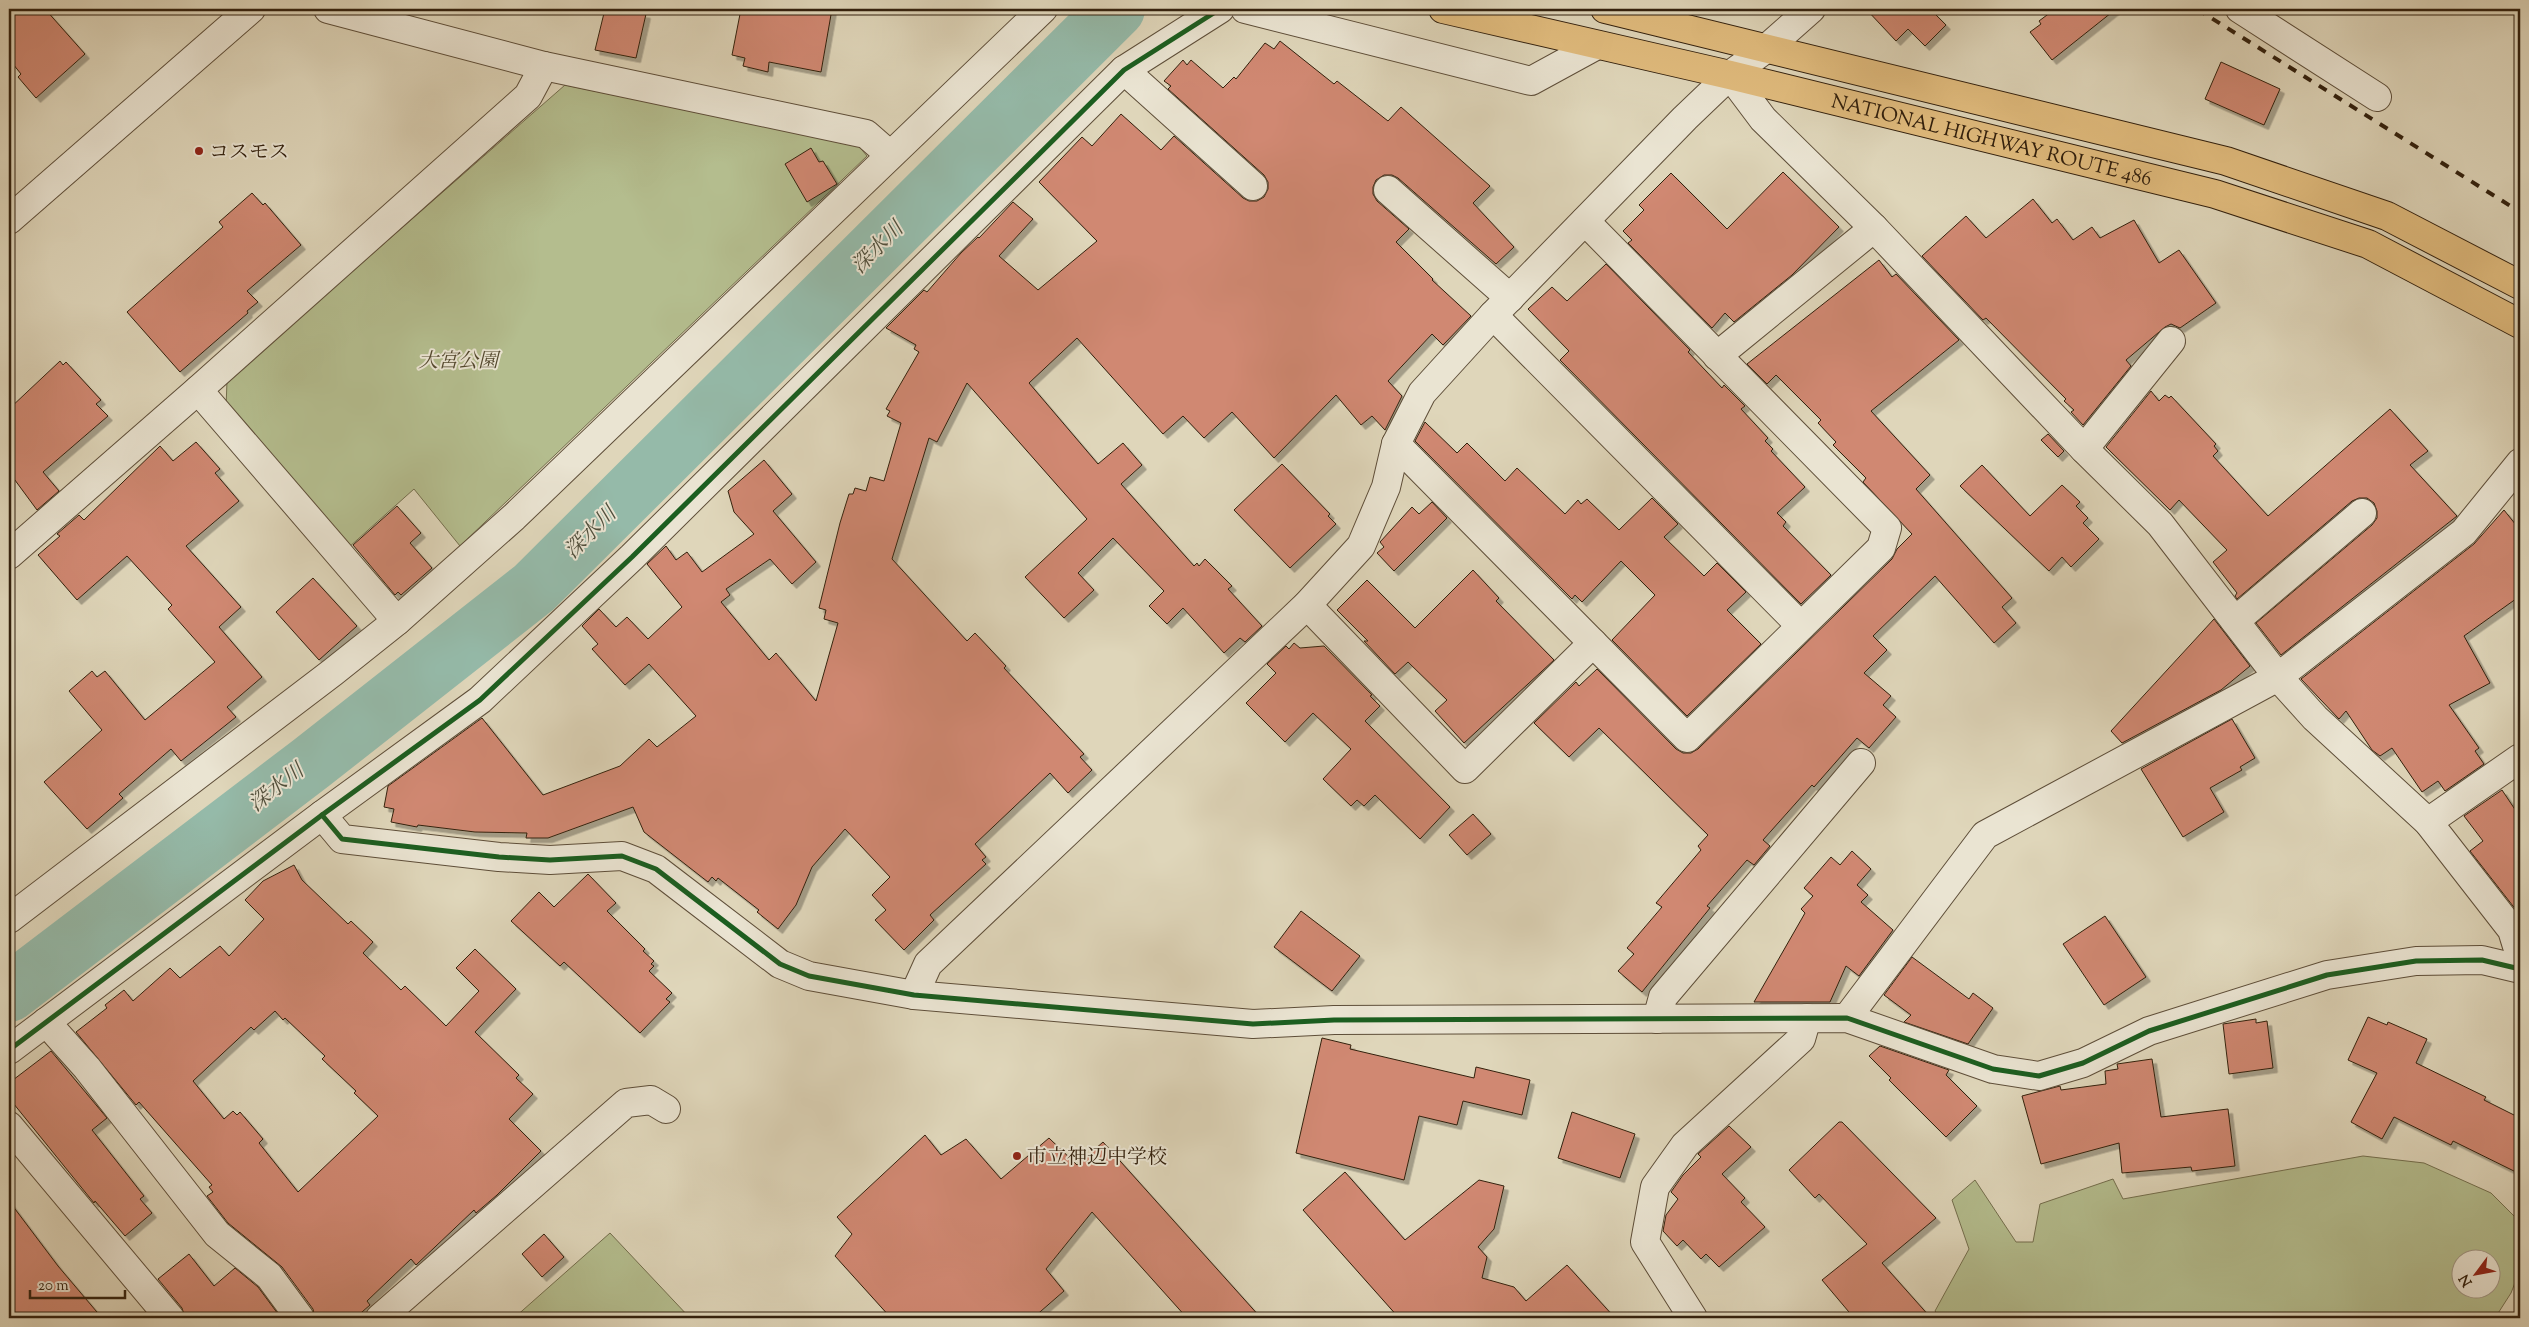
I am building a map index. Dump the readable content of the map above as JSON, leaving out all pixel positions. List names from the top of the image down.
{
  "streets": {
    "highway": ["NATIONAL HIGHWAY ROUTE 486"]
  },
  "water": ["深水川"],
  "parks": ["大宮公園"],
  "places": ["コスモス", "市立神辺中学校"],
  "scale_bar": "20 m",
  "north": "bottom left"
}
